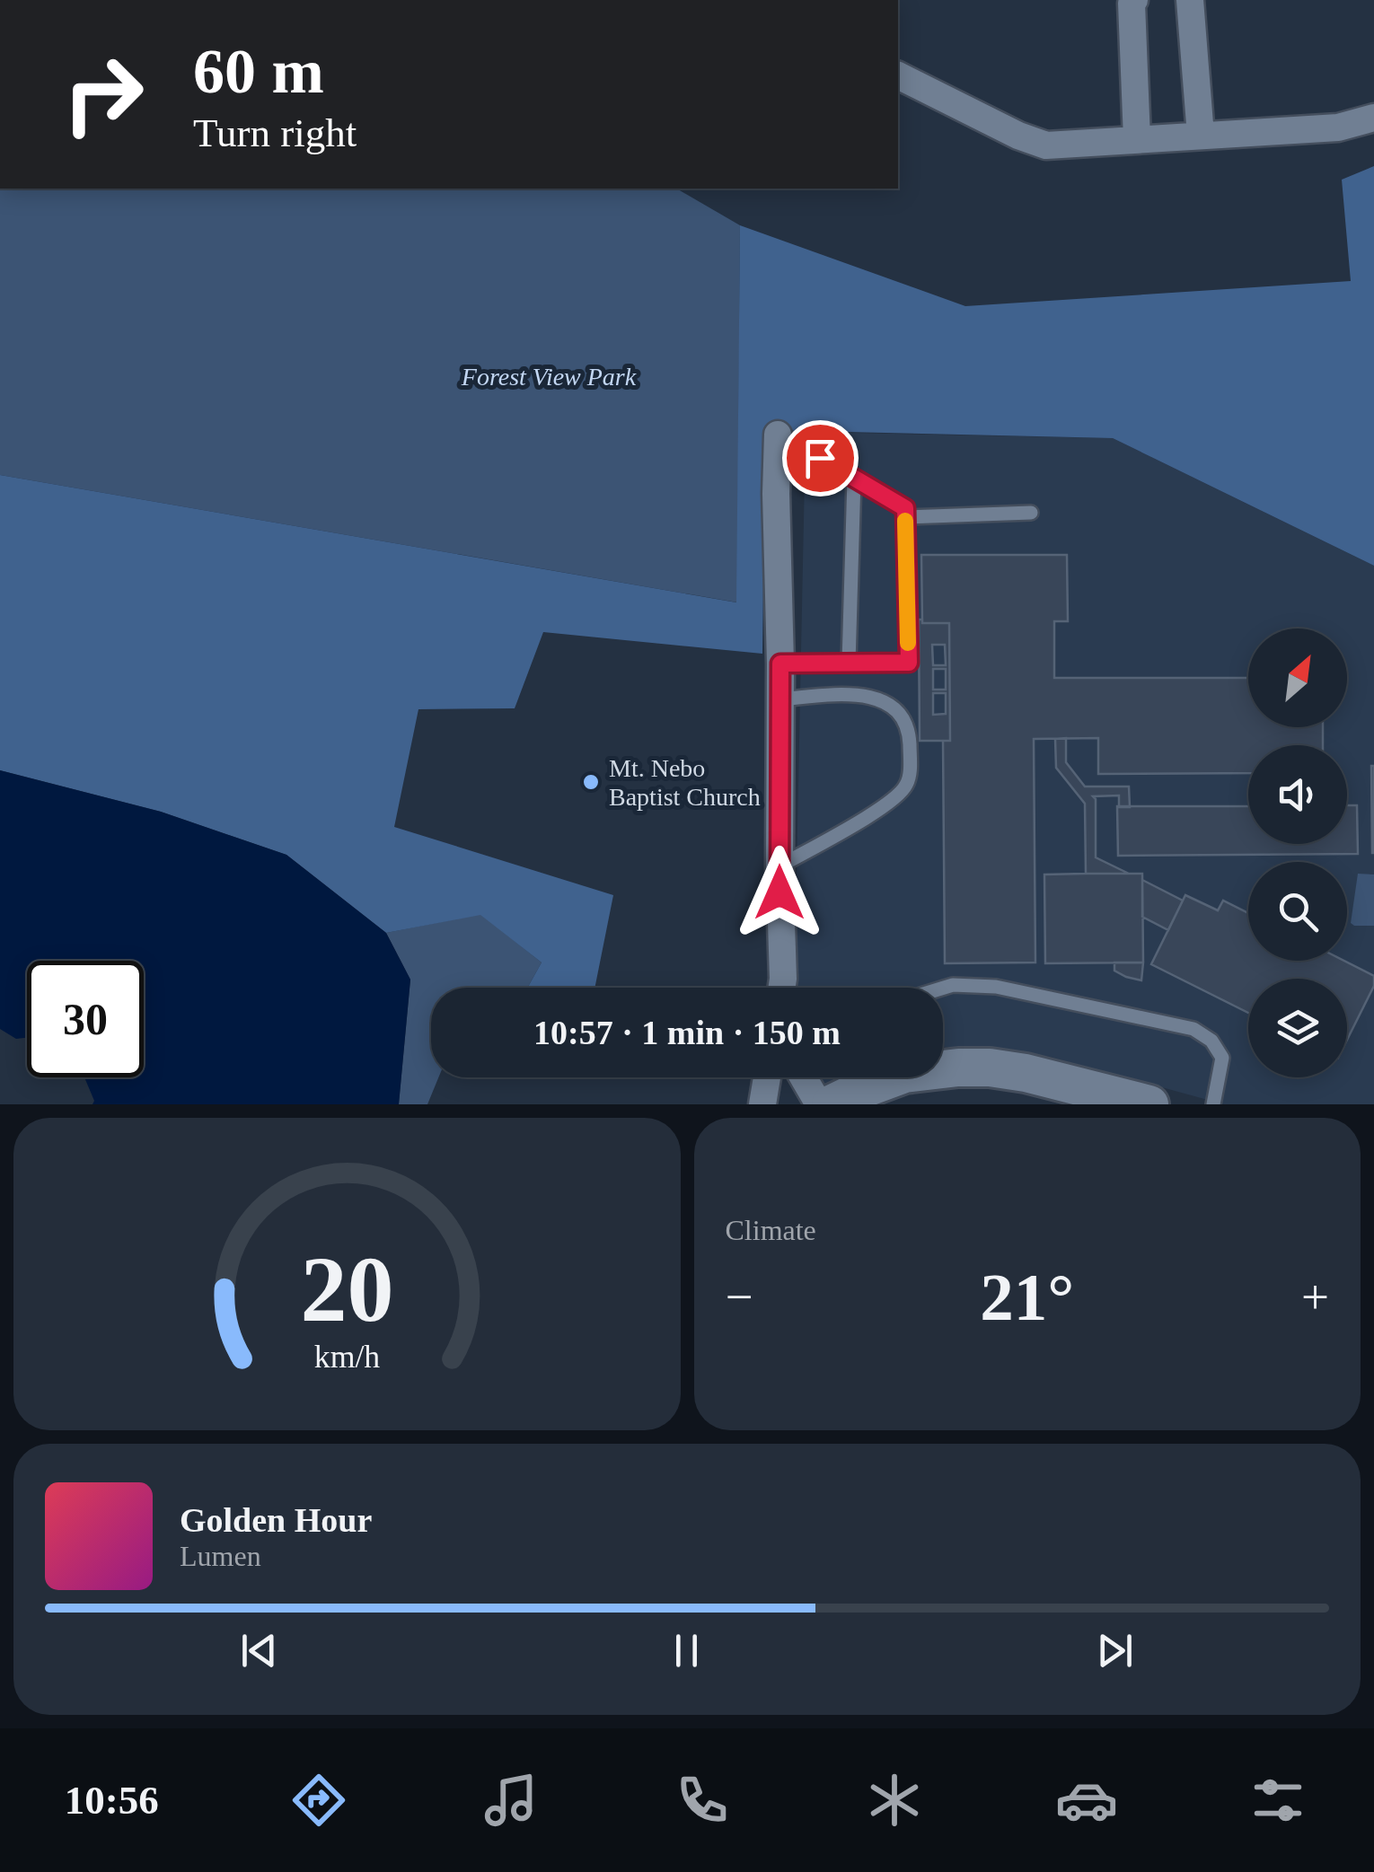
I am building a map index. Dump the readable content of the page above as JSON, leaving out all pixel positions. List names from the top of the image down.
{
  "parks": ["Forest View Park"],
  "places": ["Mt. Nebo Baptist Church"],
  "north": "top right",
  "page": {
    "turn": ["60 m", "Turn right"],
    "limit": "30",
    "trip": "10:57 · 1 min · 150 m",
    "tile": "Climate",
    "heat": ["−", "21°", "+"],
    "song": ["Golden Hour", "Lumen"],
    "tabs": "10:56",
    "gauge": ["20", "km/h"]
  }
}
